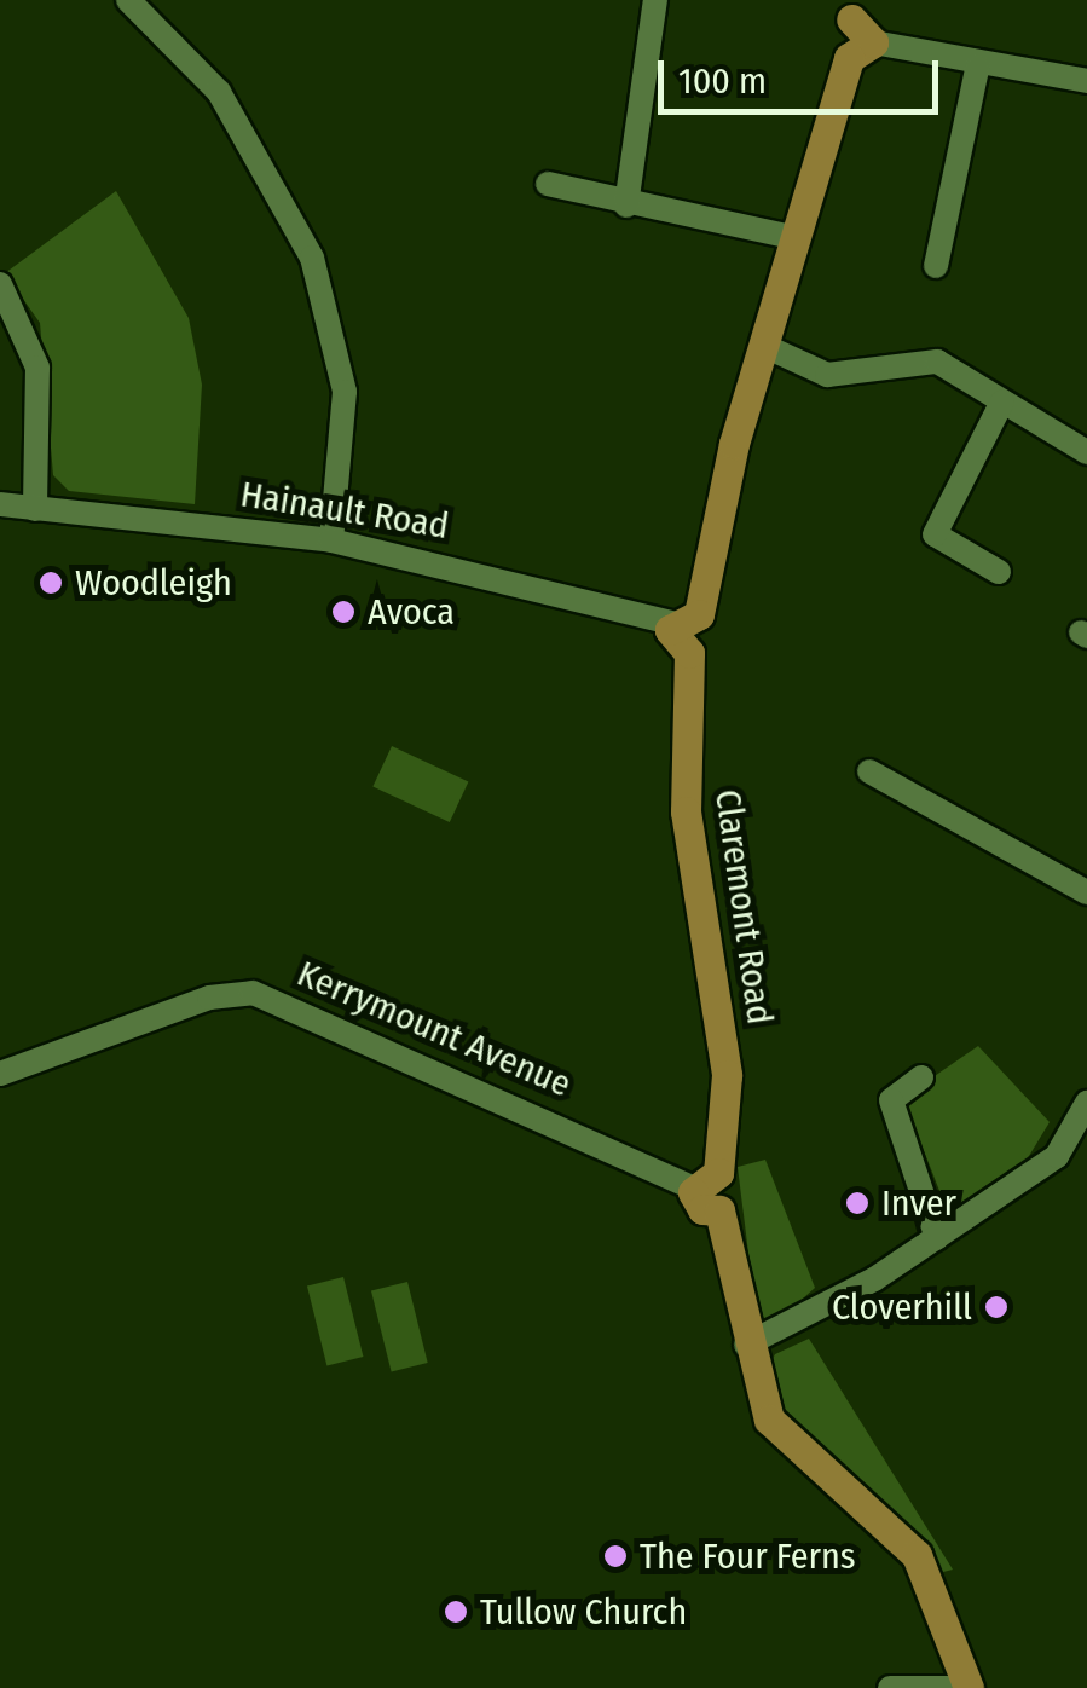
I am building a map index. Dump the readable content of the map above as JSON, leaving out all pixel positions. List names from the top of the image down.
{
  "streets": {
    "main road": ["Claremont Road"],
    "street": ["Hainault Road", "Kerrymount Avenue"]
  },
  "crossings": [
    ["Hainault Road", "Claremont Road"],
    ["Claremont Road", "Kerrymount Avenue"]
  ],
  "places": [
    "Woodleigh",
    "Avoca",
    "Inver",
    "Cloverhill",
    "The Four Ferns",
    "Tullow Church"
  ],
  "scale_bar": "100 m"
}
